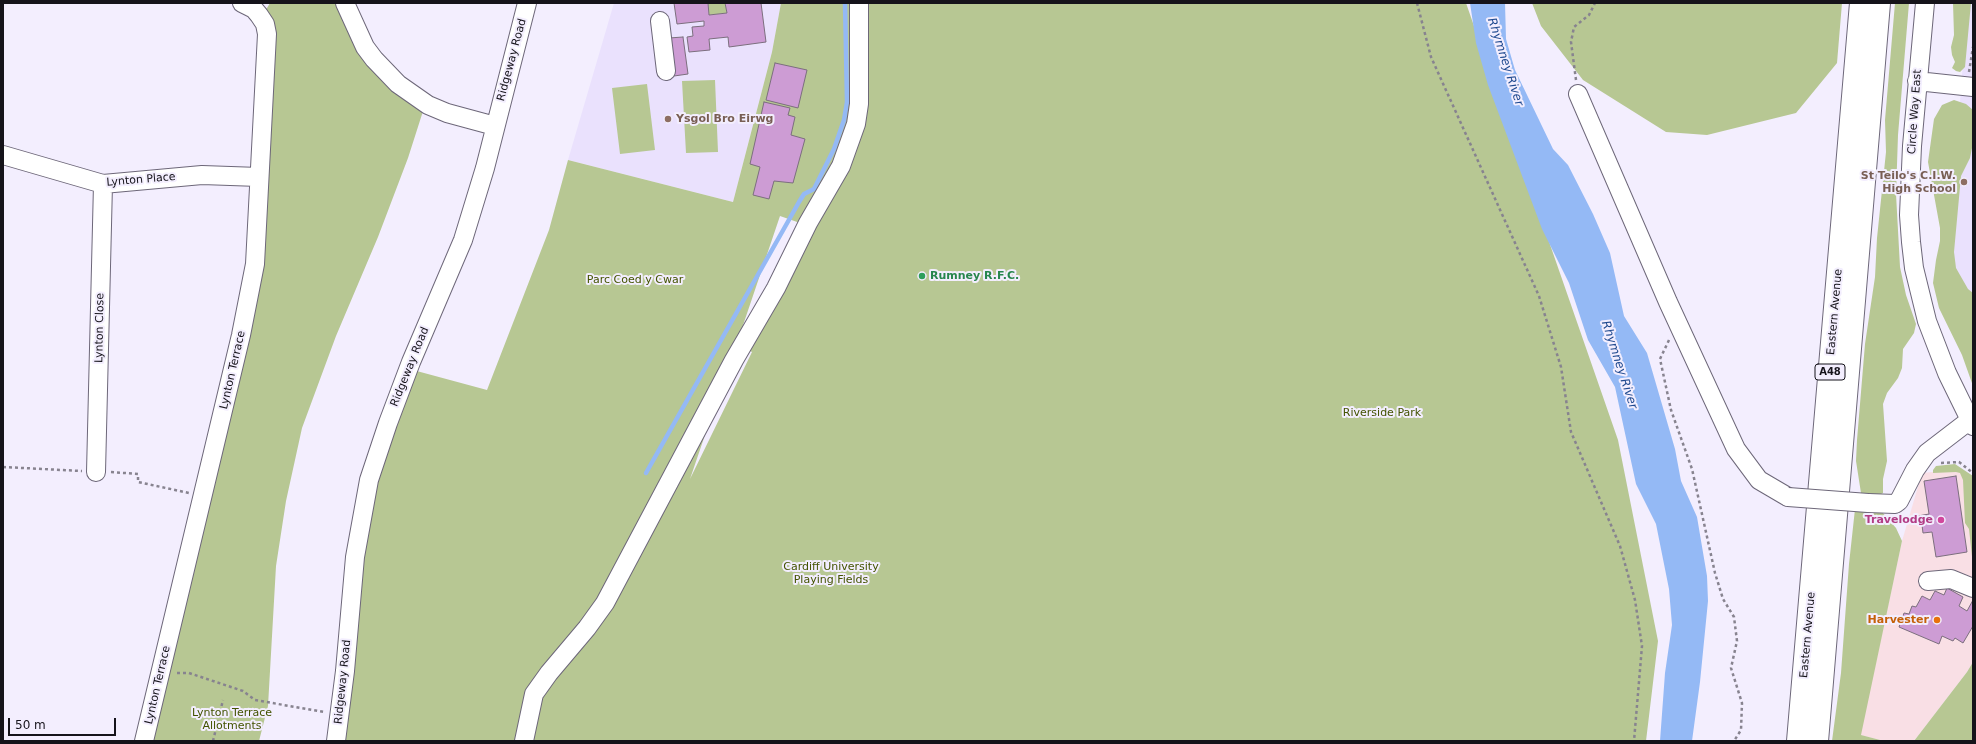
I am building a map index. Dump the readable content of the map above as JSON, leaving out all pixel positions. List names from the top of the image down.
{
  "streets": {
    "highway": ["Eastern Avenue", "A48"],
    "street": [
      "Ridgeway Road",
      "Circle Way East",
      "Lynton Place",
      "Lynton Close",
      "Lynton Terrace"
    ]
  },
  "crossings": [
    ["Lynton Place", "Lynton Close"],
    ["Lynton Place", "Lynton Terrace"]
  ],
  "water": ["Rhymney River"],
  "parks": [
    "Parc Coed y Cwar",
    "Riverside Park",
    "Cardiff University Playing Fields",
    "Lynton Terrace Allotments"
  ],
  "places": [
    "Ysgol Bro Eirwg",
    "St Teilo's C.I.W. High School",
    "Rumney R.F.C.",
    "Travelodge",
    "Harvester"
  ],
  "scale_bar": "50 m"
}
